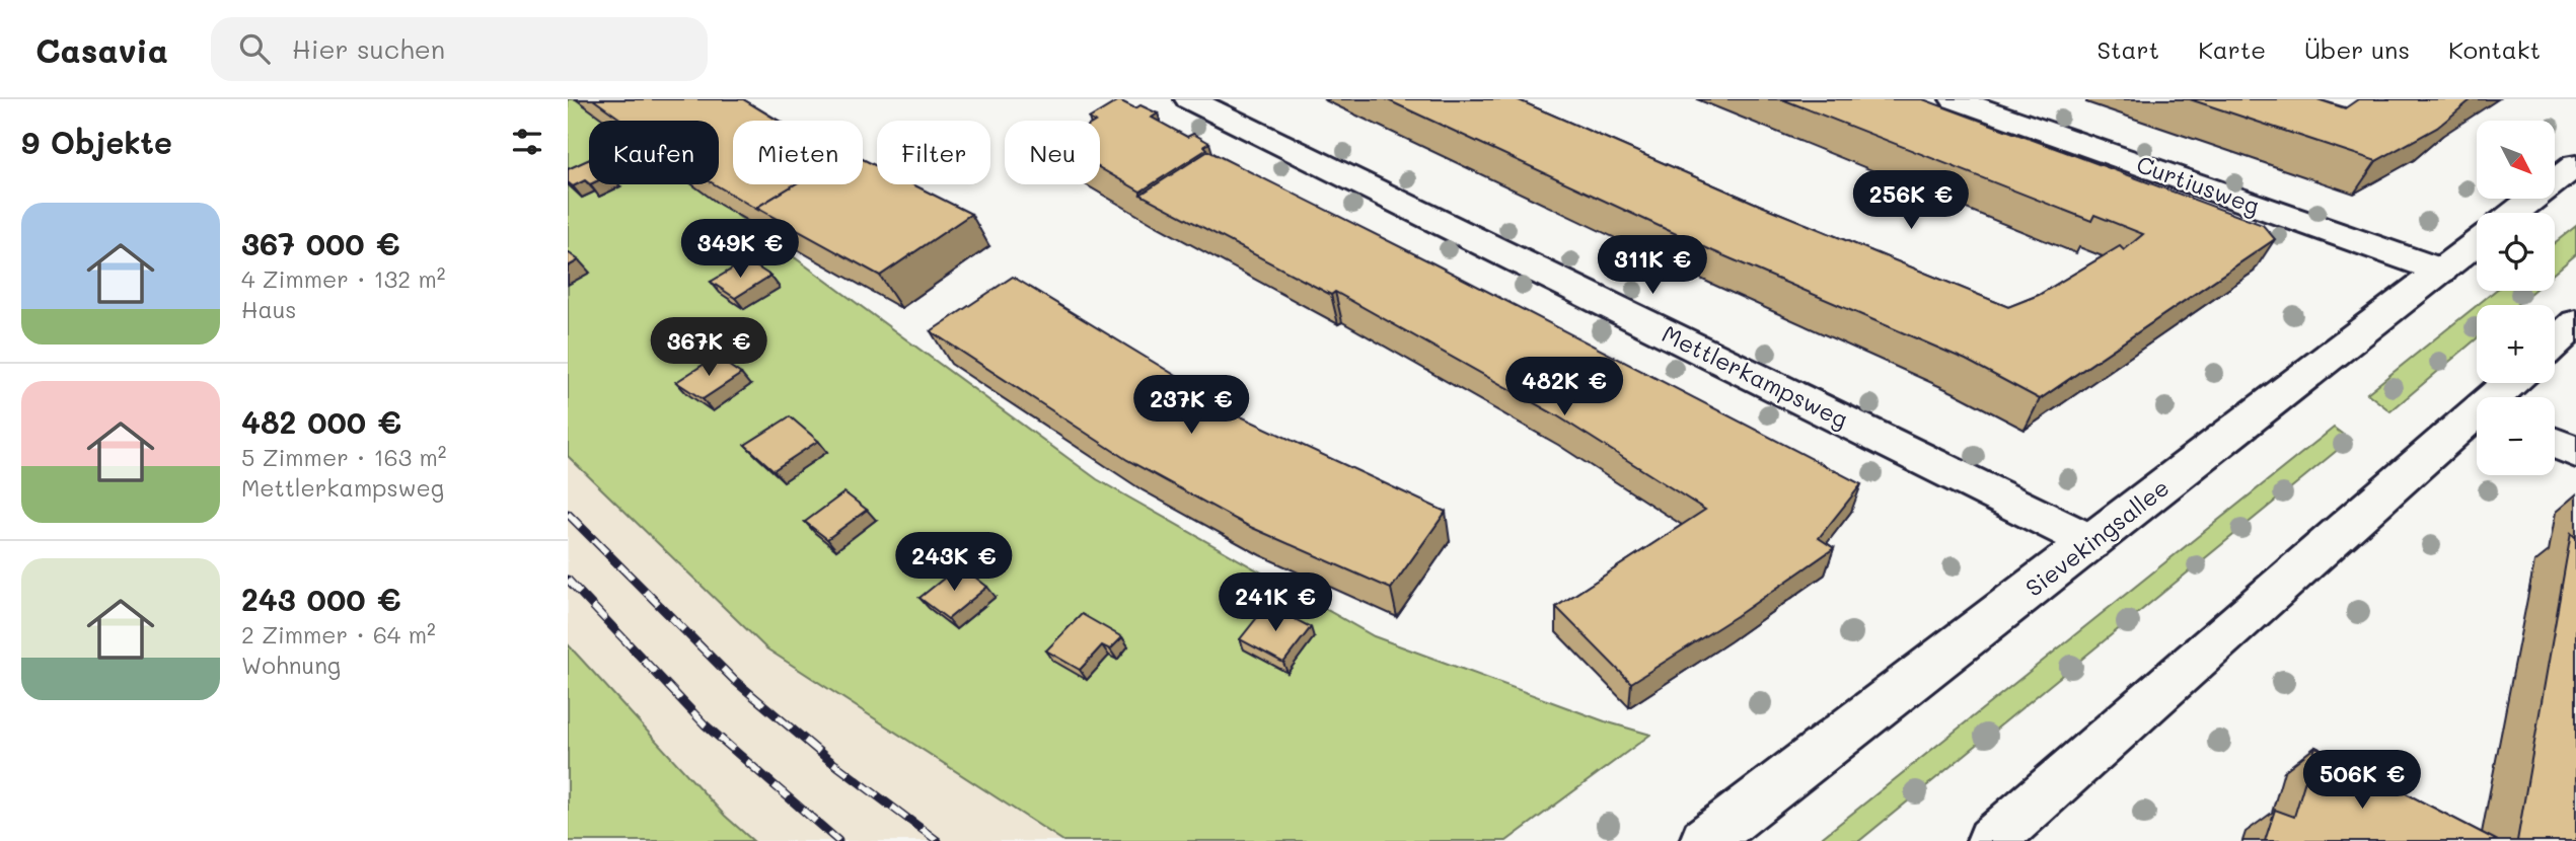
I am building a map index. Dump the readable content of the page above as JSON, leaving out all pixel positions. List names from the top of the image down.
{
  "streets": {
    "main road": ["Curtiusweg", "Mettlerkampsweg", "Sievekingsallee"]
  },
  "crossings": [
    ["Curtiusweg", "Sievekingsallee"],
    ["Mettlerkampsweg", "Sievekingsallee"]
  ],
  "north": "bottom right",
  "page": {
    "header": "Casavia",
    "search": "Hier suchen",
    "nav": [
      "Start",
      "Karte",
      "Über uns",
      "Kontakt"
    ],
    "heading": "9 Objekte",
    "map_buttons": ["+", "−"],
    "chip": [
      "Kaufen",
      "Mieten",
      "Filter",
      "Neu"
    ],
    "price": [
      "256K €",
      "349K €",
      "311K €",
      "367K €",
      "482K €",
      "237K €",
      "243K €",
      "241K €",
      "506K €"
    ],
    "list": [
      {
        "name": "367 000 €",
        "note": "4 Zimmer · 132 m² · Haus"
      },
      {
        "name": "482 000 €",
        "note": "5 Zimmer · 163 m² · Mettlerkampsweg"
      },
      {
        "name": "243 000 €",
        "note": "2 Zimmer · 64 m² · Wohnung"
      }
    ]
  }
}
